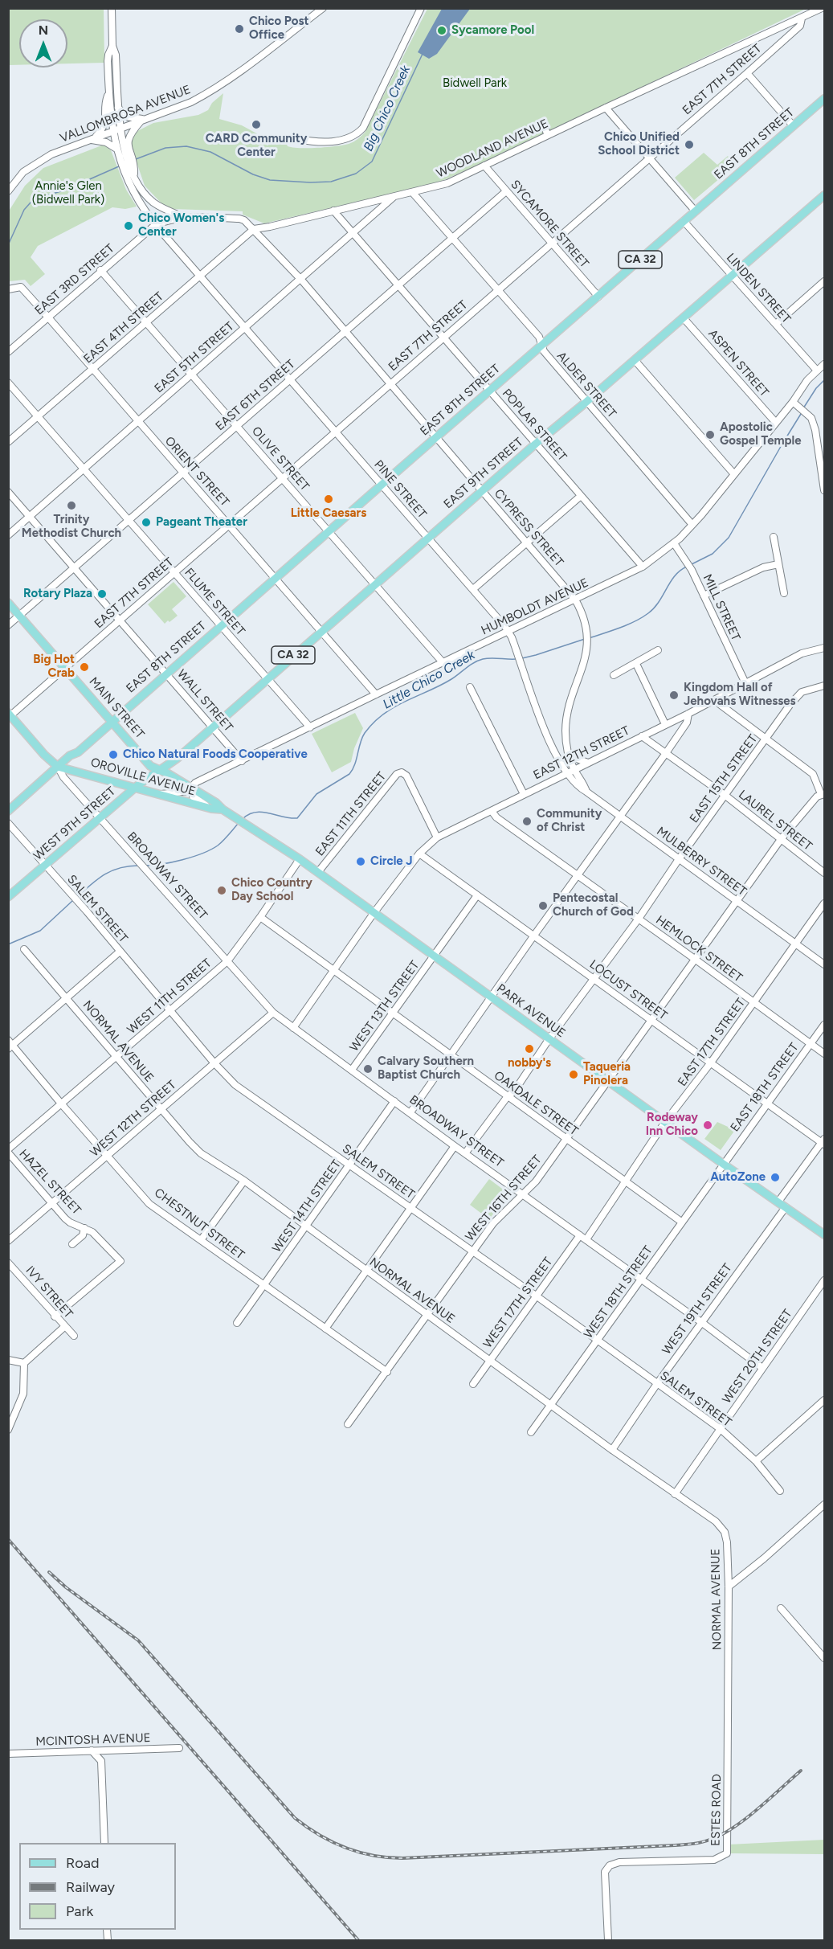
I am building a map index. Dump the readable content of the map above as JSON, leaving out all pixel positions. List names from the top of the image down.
{
  "streets": {
    "main road": [
      "EAST 8TH STREET",
      "CA 32",
      "EAST 9TH STREET",
      "MAIN STREET",
      "OROVILLE AVENUE",
      "WEST 9TH STREET",
      "BROADWAY STREET",
      "PARK AVENUE"
    ],
    "street": [
      "EAST 7TH STREET",
      "VALLOMBROSA AVENUE",
      "WOODLAND AVENUE",
      "SYCAMORE STREET",
      "EAST 3RD STREET",
      "LINDEN STREET",
      "EAST 4TH STREET",
      "EAST 5TH STREET",
      "ASPEN STREET",
      "ALDER STREET",
      "EAST 6TH STREET",
      "POPLAR STREET",
      "OLIVE STREET",
      "ORIENT STREET",
      "PINE STREET",
      "CYPRESS STREET",
      "FLUME STREET",
      "HUMBOLDT AVENUE",
      "MILL STREET",
      "WALL STREET",
      "EAST 12TH STREET",
      "EAST 15TH STREET",
      "EAST 11TH STREET",
      "LAUREL STREET",
      "MULBERRY STREET",
      "SALEM STREET",
      "HEMLOCK STREET",
      "LOCUST STREET",
      "WEST 11TH STREET",
      "WEST 13TH STREET",
      "NORMAL AVENUE",
      "EAST 17TH STREET",
      "EAST 18TH STREET",
      "OAKDALE STREET",
      "WEST 12TH STREET",
      "HAZEL STREET",
      "WEST 16TH STREET",
      "WEST 14TH STREET",
      "CHESTNUT STREET",
      "IVY STREET",
      "WEST 18TH STREET",
      "WEST 17TH STREET",
      "WEST 19TH STREET",
      "WEST 20TH STREET",
      "MCINTOSH AVENUE",
      "ESTES ROAD"
    ]
  },
  "crossings": [
    ["EAST 7TH STREET", "WOODLAND AVENUE"],
    ["EAST 7TH STREET", "SYCAMORE STREET"],
    ["EAST 7TH STREET", "ALDER STREET"],
    ["EAST 7TH STREET", "POPLAR STREET"],
    ["EAST 7TH STREET", "OLIVE STREET"],
    ["EAST 7TH STREET", "ORIENT STREET"],
    ["EAST 7TH STREET", "PINE STREET"],
    ["EAST 7TH STREET", "CYPRESS STREET"],
    ["EAST 7TH STREET", "FLUME STREET"],
    ["EAST 7TH STREET", "WALL STREET"],
    ["EAST 7TH STREET", "MAIN STREET"],
    ["EAST 7TH STREET", "BROADWAY STREET"],
    ["VALLOMBROSA AVENUE", "PINE STREET"],
    ["EAST 8TH STREET", "SYCAMORE STREET"],
    ["EAST 8TH STREET", "CA 32"],
    ["EAST 8TH STREET", "LINDEN STREET"],
    ["EAST 8TH STREET", "ALDER STREET"],
    ["EAST 8TH STREET", "POPLAR STREET"],
    ["EAST 8TH STREET", "OLIVE STREET"],
    ["EAST 8TH STREET", "ORIENT STREET"],
    ["EAST 8TH STREET", "PINE STREET"],
    ["EAST 8TH STREET", "CYPRESS STREET"],
    ["EAST 8TH STREET", "FLUME STREET"],
    ["EAST 8TH STREET", "WALL STREET"],
    ["EAST 8TH STREET", "MAIN STREET"],
    ["WOODLAND AVENUE", "SYCAMORE STREET"],
    ["WOODLAND AVENUE", "EAST 4TH STREET"],
    ["WOODLAND AVENUE", "EAST 5TH STREET"],
    ["WOODLAND AVENUE", "ALDER STREET"],
    ["WOODLAND AVENUE", "POPLAR STREET"],
    ["WOODLAND AVENUE", "CYPRESS STREET"],
    ["SYCAMORE STREET", "EAST 6TH STREET"],
    ["CA 32", "MAIN STREET"],
    ["CA 32", "OROVILLE AVENUE"],
    ["CA 32", "BROADWAY STREET"],
    ["EAST 3RD STREET", "OLIVE STREET"],
    ["EAST 3RD STREET", "ORIENT STREET"],
    ["EAST 3RD STREET", "PINE STREET"],
    ["LINDEN STREET", "EAST 9TH STREET"],
    ["LINDEN STREET", "HUMBOLDT AVENUE"],
    ["EAST 4TH STREET", "OLIVE STREET"],
    ["EAST 4TH STREET", "ORIENT STREET"],
    ["EAST 4TH STREET", "PINE STREET"],
    ["EAST 4TH STREET", "CYPRESS STREET"],
    ["EAST 4TH STREET", "FLUME STREET"],
    ["EAST 5TH STREET", "POPLAR STREET"],
    ["EAST 5TH STREET", "OLIVE STREET"],
    ["EAST 5TH STREET", "ORIENT STREET"],
    ["EAST 5TH STREET", "PINE STREET"],
    ["EAST 5TH STREET", "CYPRESS STREET"],
    ["EAST 5TH STREET", "FLUME STREET"],
    ["ASPEN STREET", "EAST 9TH STREET"],
    ["ASPEN STREET", "HUMBOLDT AVENUE"],
    ["ALDER STREET", "EAST 6TH STREET"],
    ["ALDER STREET", "EAST 9TH STREET"],
    ["ALDER STREET", "HUMBOLDT AVENUE"],
    ["EAST 6TH STREET", "POPLAR STREET"],
    ["EAST 6TH STREET", "OLIVE STREET"],
    ["EAST 6TH STREET", "ORIENT STREET"],
    ["EAST 6TH STREET", "PINE STREET"],
    ["EAST 6TH STREET", "CYPRESS STREET"],
    ["EAST 6TH STREET", "FLUME STREET"],
    ["EAST 6TH STREET", "WALL STREET"],
    ["EAST 6TH STREET", "MAIN STREET"],
    ["POPLAR STREET", "EAST 9TH STREET"],
    ["POPLAR STREET", "HUMBOLDT AVENUE"],
    ["OLIVE STREET", "EAST 9TH STREET"],
    ["OLIVE STREET", "HUMBOLDT AVENUE"],
    ["ORIENT STREET", "EAST 9TH STREET"],
    ["ORIENT STREET", "HUMBOLDT AVENUE"],
    ["EAST 9TH STREET", "PINE STREET"],
    ["EAST 9TH STREET", "CYPRESS STREET"],
    ["EAST 9TH STREET", "FLUME STREET"],
    ["EAST 9TH STREET", "WALL STREET"],
    ["EAST 9TH STREET", "MAIN STREET"],
    ["EAST 9TH STREET", "WEST 9TH STREET"],
    ["PINE STREET", "HUMBOLDT AVENUE"],
    ["PINE STREET", "EAST 12TH STREET"],
    ["PINE STREET", "MULBERRY STREET"],
    ["CYPRESS STREET", "HUMBOLDT AVENUE"],
    ["CYPRESS STREET", "EAST 12TH STREET"],
    ["CYPRESS STREET", "MULBERRY STREET"],
    ["FLUME STREET", "HUMBOLDT AVENUE"],
    ["HUMBOLDT AVENUE", "MILL STREET"],
    ["HUMBOLDT AVENUE", "WALL STREET"],
    ["HUMBOLDT AVENUE", "MAIN STREET"],
    ["HUMBOLDT AVENUE", "OROVILLE AVENUE"],
    ["MILL STREET", "EAST 12TH STREET"],
    ["MAIN STREET", "OROVILLE AVENUE"],
    ["MAIN STREET", "WEST 9TH STREET"],
    ["MAIN STREET", "PARK AVENUE"],
    ["EAST 12TH STREET", "EAST 11TH STREET"],
    ["EAST 12TH STREET", "LAUREL STREET"],
    ["EAST 12TH STREET", "MULBERRY STREET"],
    ["EAST 12TH STREET", "HEMLOCK STREET"],
    ["EAST 12TH STREET", "LOCUST STREET"],
    ["EAST 12TH STREET", "PARK AVENUE"],
    ["OROVILLE AVENUE", "WEST 9TH STREET"],
    ["OROVILLE AVENUE", "BROADWAY STREET"],
    ["OROVILLE AVENUE", "PARK AVENUE"],
    ["EAST 15TH STREET", "LAUREL STREET"],
    ["EAST 15TH STREET", "MULBERRY STREET"],
    ["EAST 15TH STREET", "BROADWAY STREET"],
    ["EAST 15TH STREET", "HEMLOCK STREET"],
    ["EAST 15TH STREET", "LOCUST STREET"],
    ["EAST 15TH STREET", "PARK AVENUE"],
    ["EAST 15TH STREET", "OAKDALE STREET"],
    ["EAST 11TH STREET", "PARK AVENUE"],
    ["LAUREL STREET", "WEST 16TH STREET"],
    ["WEST 9TH STREET", "BROADWAY STREET"],
    ["WEST 9TH STREET", "SALEM STREET"],
    ["MULBERRY STREET", "EAST 17TH STREET"],
    ["MULBERRY STREET", "WEST 16TH STREET"],
    ["BROADWAY STREET", "WEST 11TH STREET"],
    ["BROADWAY STREET", "WEST 13TH STREET"],
    ["BROADWAY STREET", "WEST 12TH STREET"],
    ["BROADWAY STREET", "WEST 16TH STREET"],
    ["BROADWAY STREET", "WEST 14TH STREET"],
    ["BROADWAY STREET", "WEST 18TH STREET"],
    ["BROADWAY STREET", "WEST 17TH STREET"],
    ["BROADWAY STREET", "WEST 19TH STREET"],
    ["BROADWAY STREET", "WEST 20TH STREET"],
    ["SALEM STREET", "WEST 11TH STREET"],
    ["SALEM STREET", "WEST 12TH STREET"],
    ["SALEM STREET", "WEST 16TH STREET"],
    ["SALEM STREET", "WEST 14TH STREET"],
    ["SALEM STREET", "WEST 18TH STREET"],
    ["SALEM STREET", "WEST 17TH STREET"],
    ["SALEM STREET", "WEST 19TH STREET"],
    ["SALEM STREET", "WEST 20TH STREET"],
    ["HEMLOCK STREET", "EAST 17TH STREET"],
    ["HEMLOCK STREET", "EAST 18TH STREET"],
    ["HEMLOCK STREET", "WEST 16TH STREET"],
    ["LOCUST STREET", "WEST 13TH STREET"],
    ["LOCUST STREET", "EAST 17TH STREET"],
    ["LOCUST STREET", "EAST 18TH STREET"],
    ["LOCUST STREET", "WEST 16TH STREET"],
    ["WEST 11TH STREET", "PARK AVENUE"],
    ["WEST 11TH STREET", "NORMAL AVENUE"],
    ["WEST 11TH STREET", "OAKDALE STREET"],
    ["WEST 11TH STREET", "HAZEL STREET"],
    ["WEST 11TH STREET", "CHESTNUT STREET"],
    ["WEST 13TH STREET", "PARK AVENUE"],
    ["WEST 13TH STREET", "OAKDALE STREET"],
    ["PARK AVENUE", "EAST 17TH STREET"],
    ["PARK AVENUE", "EAST 18TH STREET"],
    ["PARK AVENUE", "WEST 16TH STREET"],
    ["PARK AVENUE", "WEST 18TH STREET"],
    ["PARK AVENUE", "WEST 19TH STREET"],
    ["NORMAL AVENUE", "WEST 12TH STREET"],
    ["NORMAL AVENUE", "WEST 16TH STREET"],
    ["NORMAL AVENUE", "WEST 14TH STREET"],
    ["NORMAL AVENUE", "WEST 18TH STREET"],
    ["NORMAL AVENUE", "WEST 17TH STREET"],
    ["NORMAL AVENUE", "WEST 19TH STREET"],
    ["NORMAL AVENUE", "WEST 20TH STREET"],
    ["NORMAL AVENUE", "ESTES ROAD"],
    ["EAST 18TH STREET", "WEST 18TH STREET"],
    ["OAKDALE STREET", "WEST 16TH STREET"],
    ["OAKDALE STREET", "WEST 18TH STREET"],
    ["WEST 12TH STREET", "HAZEL STREET"],
    ["WEST 12TH STREET", "CHESTNUT STREET"],
    ["HAZEL STREET", "IVY STREET"],
    ["WEST 16TH STREET", "CHESTNUT STREET"],
    ["WEST 14TH STREET", "CHESTNUT STREET"]
  ],
  "water": ["Big Chico Creek", "Little Chico Creek"],
  "parks": ["Bidwell Park", "Annie's Glen (Bidwell Park)"],
  "places": [
    "Chico Post Office",
    "Sycamore Pool",
    "CARD Community Center",
    "Chico Unified School District",
    "Chico Women's Center",
    "Apostolic Gospel Temple",
    "Little Caesars",
    "Trinity Methodist Church",
    "Pageant Theater",
    "Rotary Plaza",
    "Big Hot Crab",
    "Kingdom Hall of Jehovahs Witnesses",
    "Chico Natural Foods Cooperative",
    "Community of Christ",
    "Circle J",
    "Chico Country Day School",
    "Pentecostal Church of God",
    "nobby's",
    "Calvary Southern Baptist Church",
    "Taqueria Pinolera",
    "Rodeway Inn Chico",
    "AutoZone"
  ],
  "legend": ["Road", "Railway", "Park"],
  "north": "top"
}
